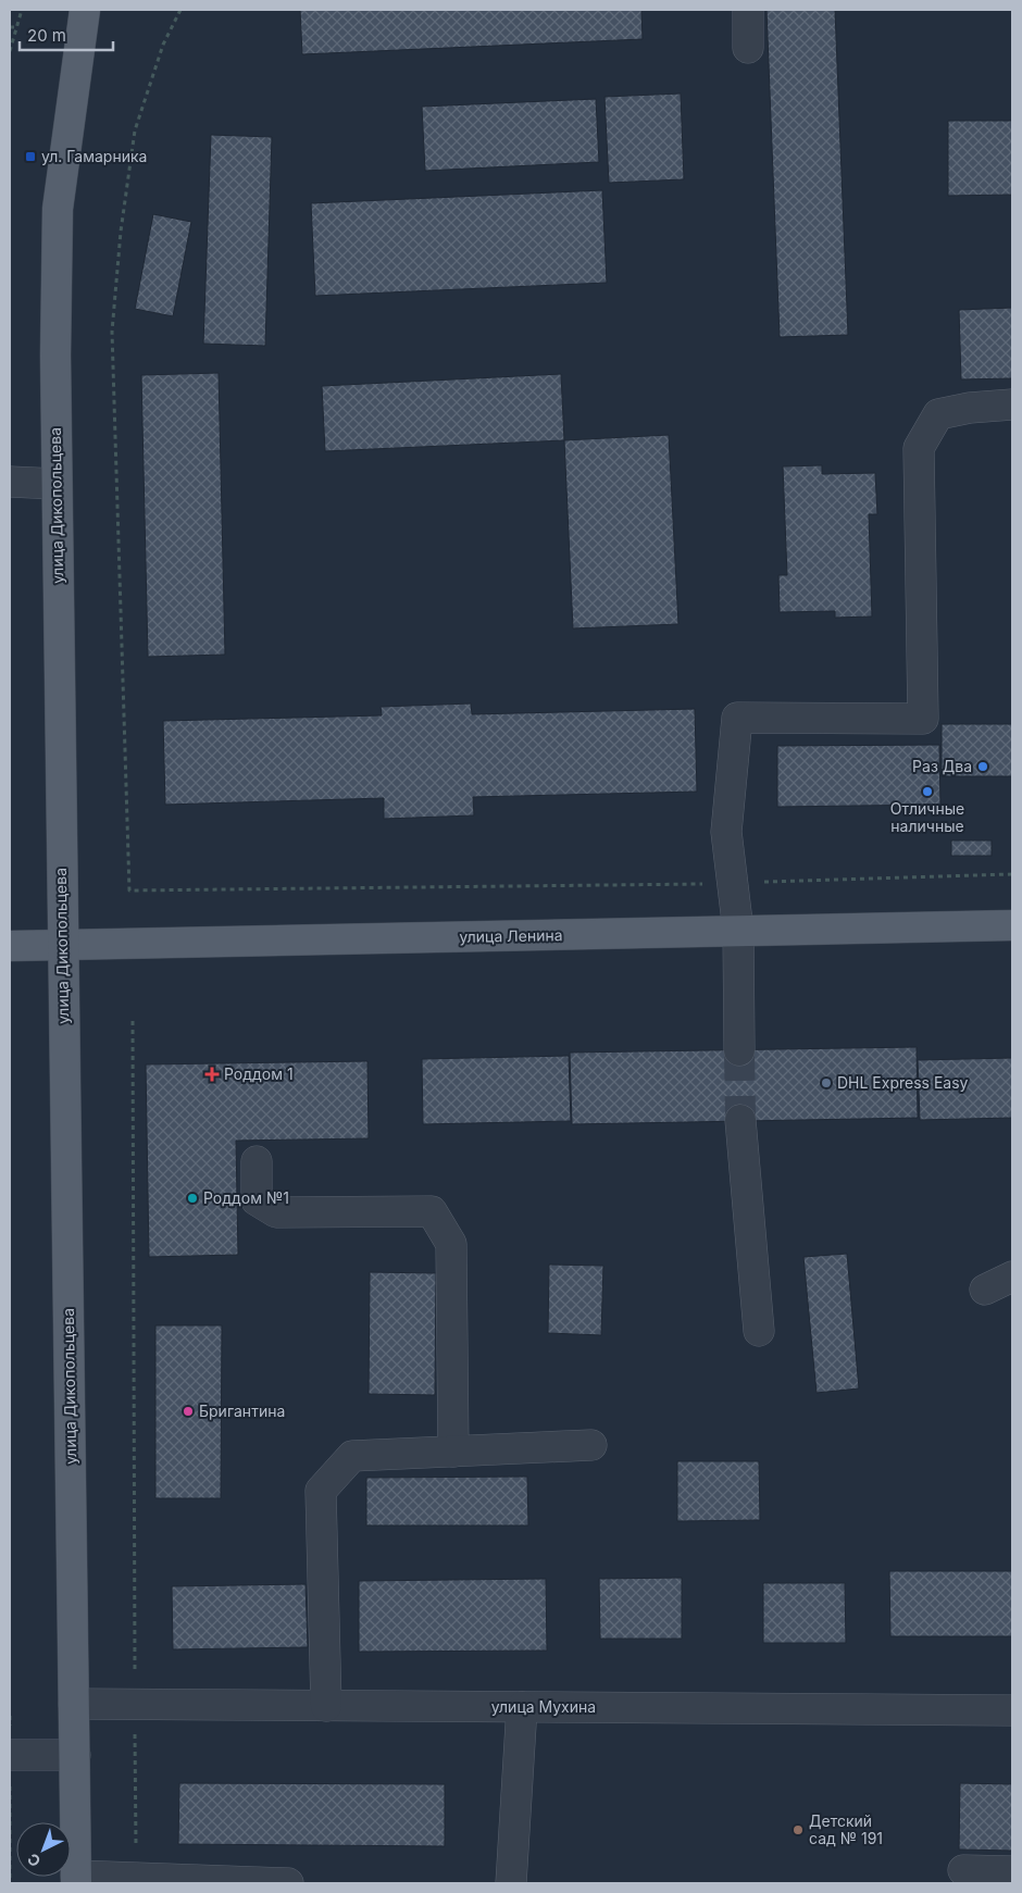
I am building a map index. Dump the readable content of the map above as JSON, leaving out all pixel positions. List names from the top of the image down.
{
  "streets": {
    "main road": ["улица Дикопольцева", "улица Ленина"],
    "street": ["улица Мухина"]
  },
  "crossings": [
    ["улица Дикопольцева", "улица Ленина"],
    ["улица Дикопольцева", "улица Мухина"]
  ],
  "places": {
    "transit": ["ул. Гамарника"],
    "other": [
      "Раз Два",
      "Отличные наличные",
      "DHL Express Easy",
      "Роддом №1",
      "Бригантина",
      "Детский сад № 191"
    ],
    "health": ["Роддом 1"]
  },
  "scale_bar": "20 m",
  "north": "bottom left"
}
